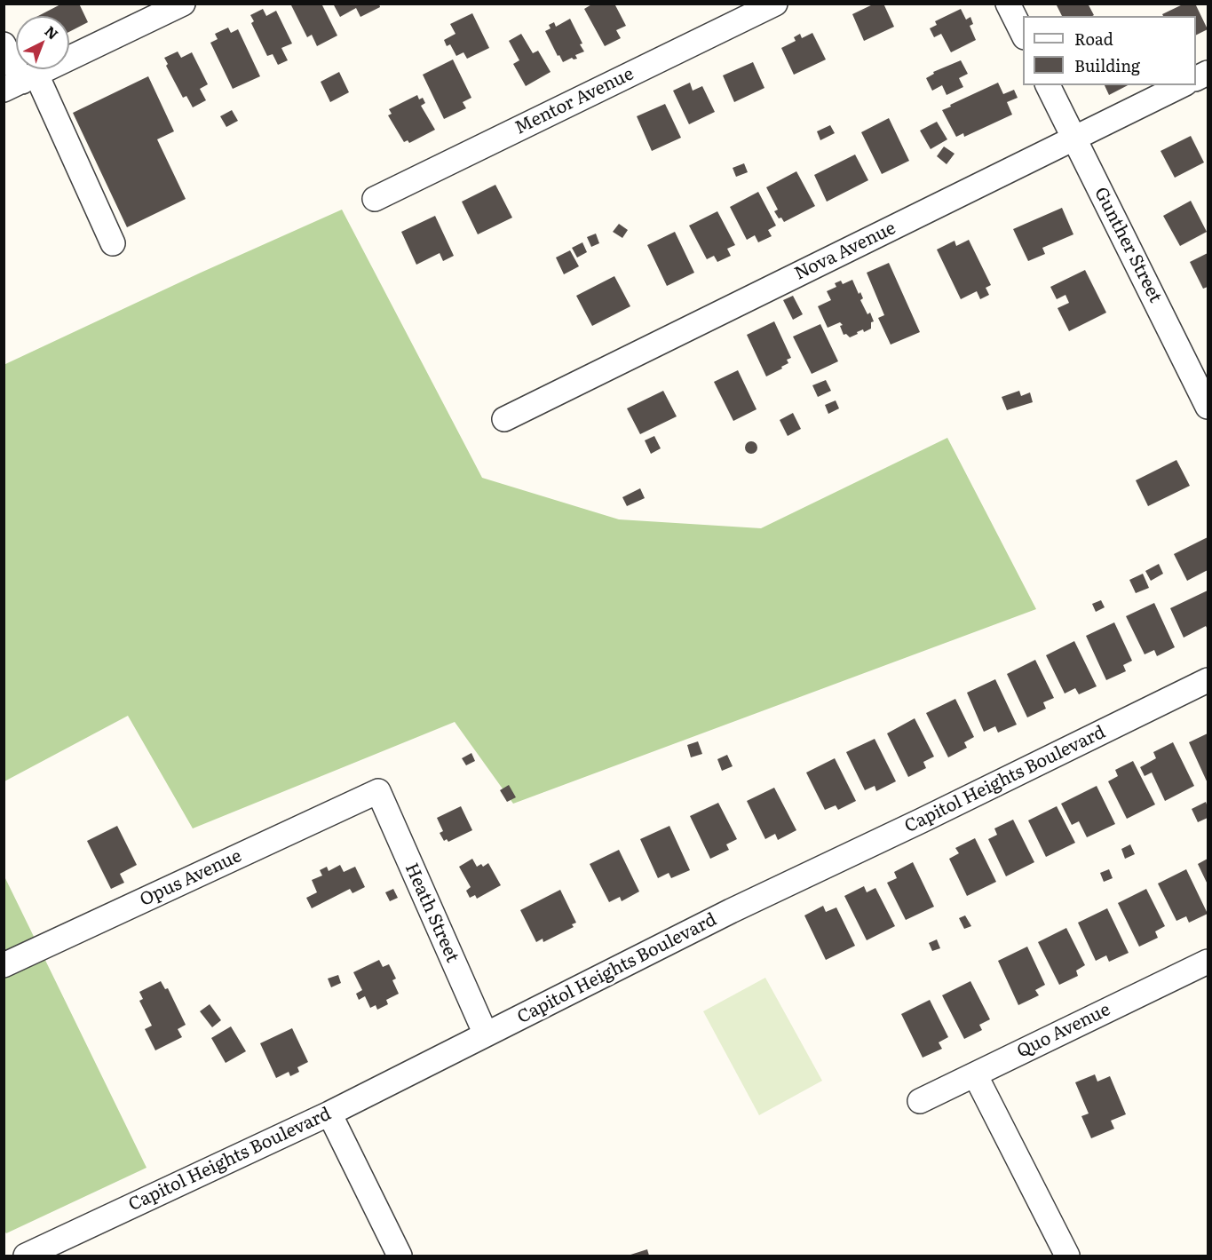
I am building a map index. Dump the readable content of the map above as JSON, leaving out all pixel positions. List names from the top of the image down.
{
  "streets": {
    "street": [
      "Mentor Avenue",
      "Gunther Street",
      "Nova Avenue",
      "Capitol Heights Boulevard",
      "Opus Avenue",
      "Heath Street",
      "Quo Avenue"
    ]
  },
  "crossings": [
    ["Gunther Street", "Nova Avenue"],
    ["Capitol Heights Boulevard", "Heath Street"],
    ["Opus Avenue", "Heath Street"]
  ],
  "legend": ["Road", "Building"],
  "north": "top right"
}
